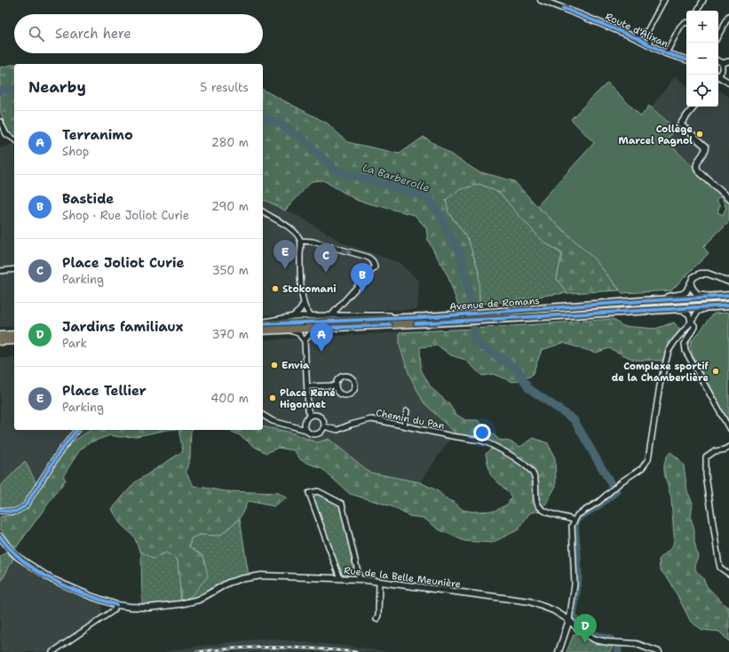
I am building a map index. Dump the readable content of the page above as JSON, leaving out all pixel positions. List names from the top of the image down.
{
  "streets": {
    "main road": ["Avenue de Romans"],
    "street": ["Route d'Alixan", "Chemin du Pan", "Rue de la Belle Meunière"]
  },
  "water": ["La Barberolle"],
  "places": [
    "Collège Marcel Pagnol",
    "Stokomani",
    "Envia",
    "Complexe sportif de la Chamberlière",
    "Place René Higonnet"
  ],
  "page": {
    "map_buttons": ["+", "−"],
    "search": "Search here",
    "heading": ["Nearby", "5 results"],
    "list": [
      {
        "mark": "A",
        "name": "Terranimo",
        "note": "Shop",
        "value": "280 m"
      },
      {
        "mark": "B",
        "name": "Bastide",
        "note": "Shop · Rue Joliot Curie",
        "value": "290 m"
      },
      {
        "mark": "C",
        "name": "Place Joliot Curie",
        "note": "Parking",
        "value": "350 m"
      },
      {
        "mark": "D",
        "name": "Jardins familiaux",
        "note": "Park",
        "value": "370 m"
      },
      {
        "mark": "E",
        "name": "Place Tellier",
        "note": "Parking",
        "value": "400 m"
      }
    ],
    "pins": [
      "E",
      "C",
      "B",
      "A",
      "D"
    ]
  }
}
